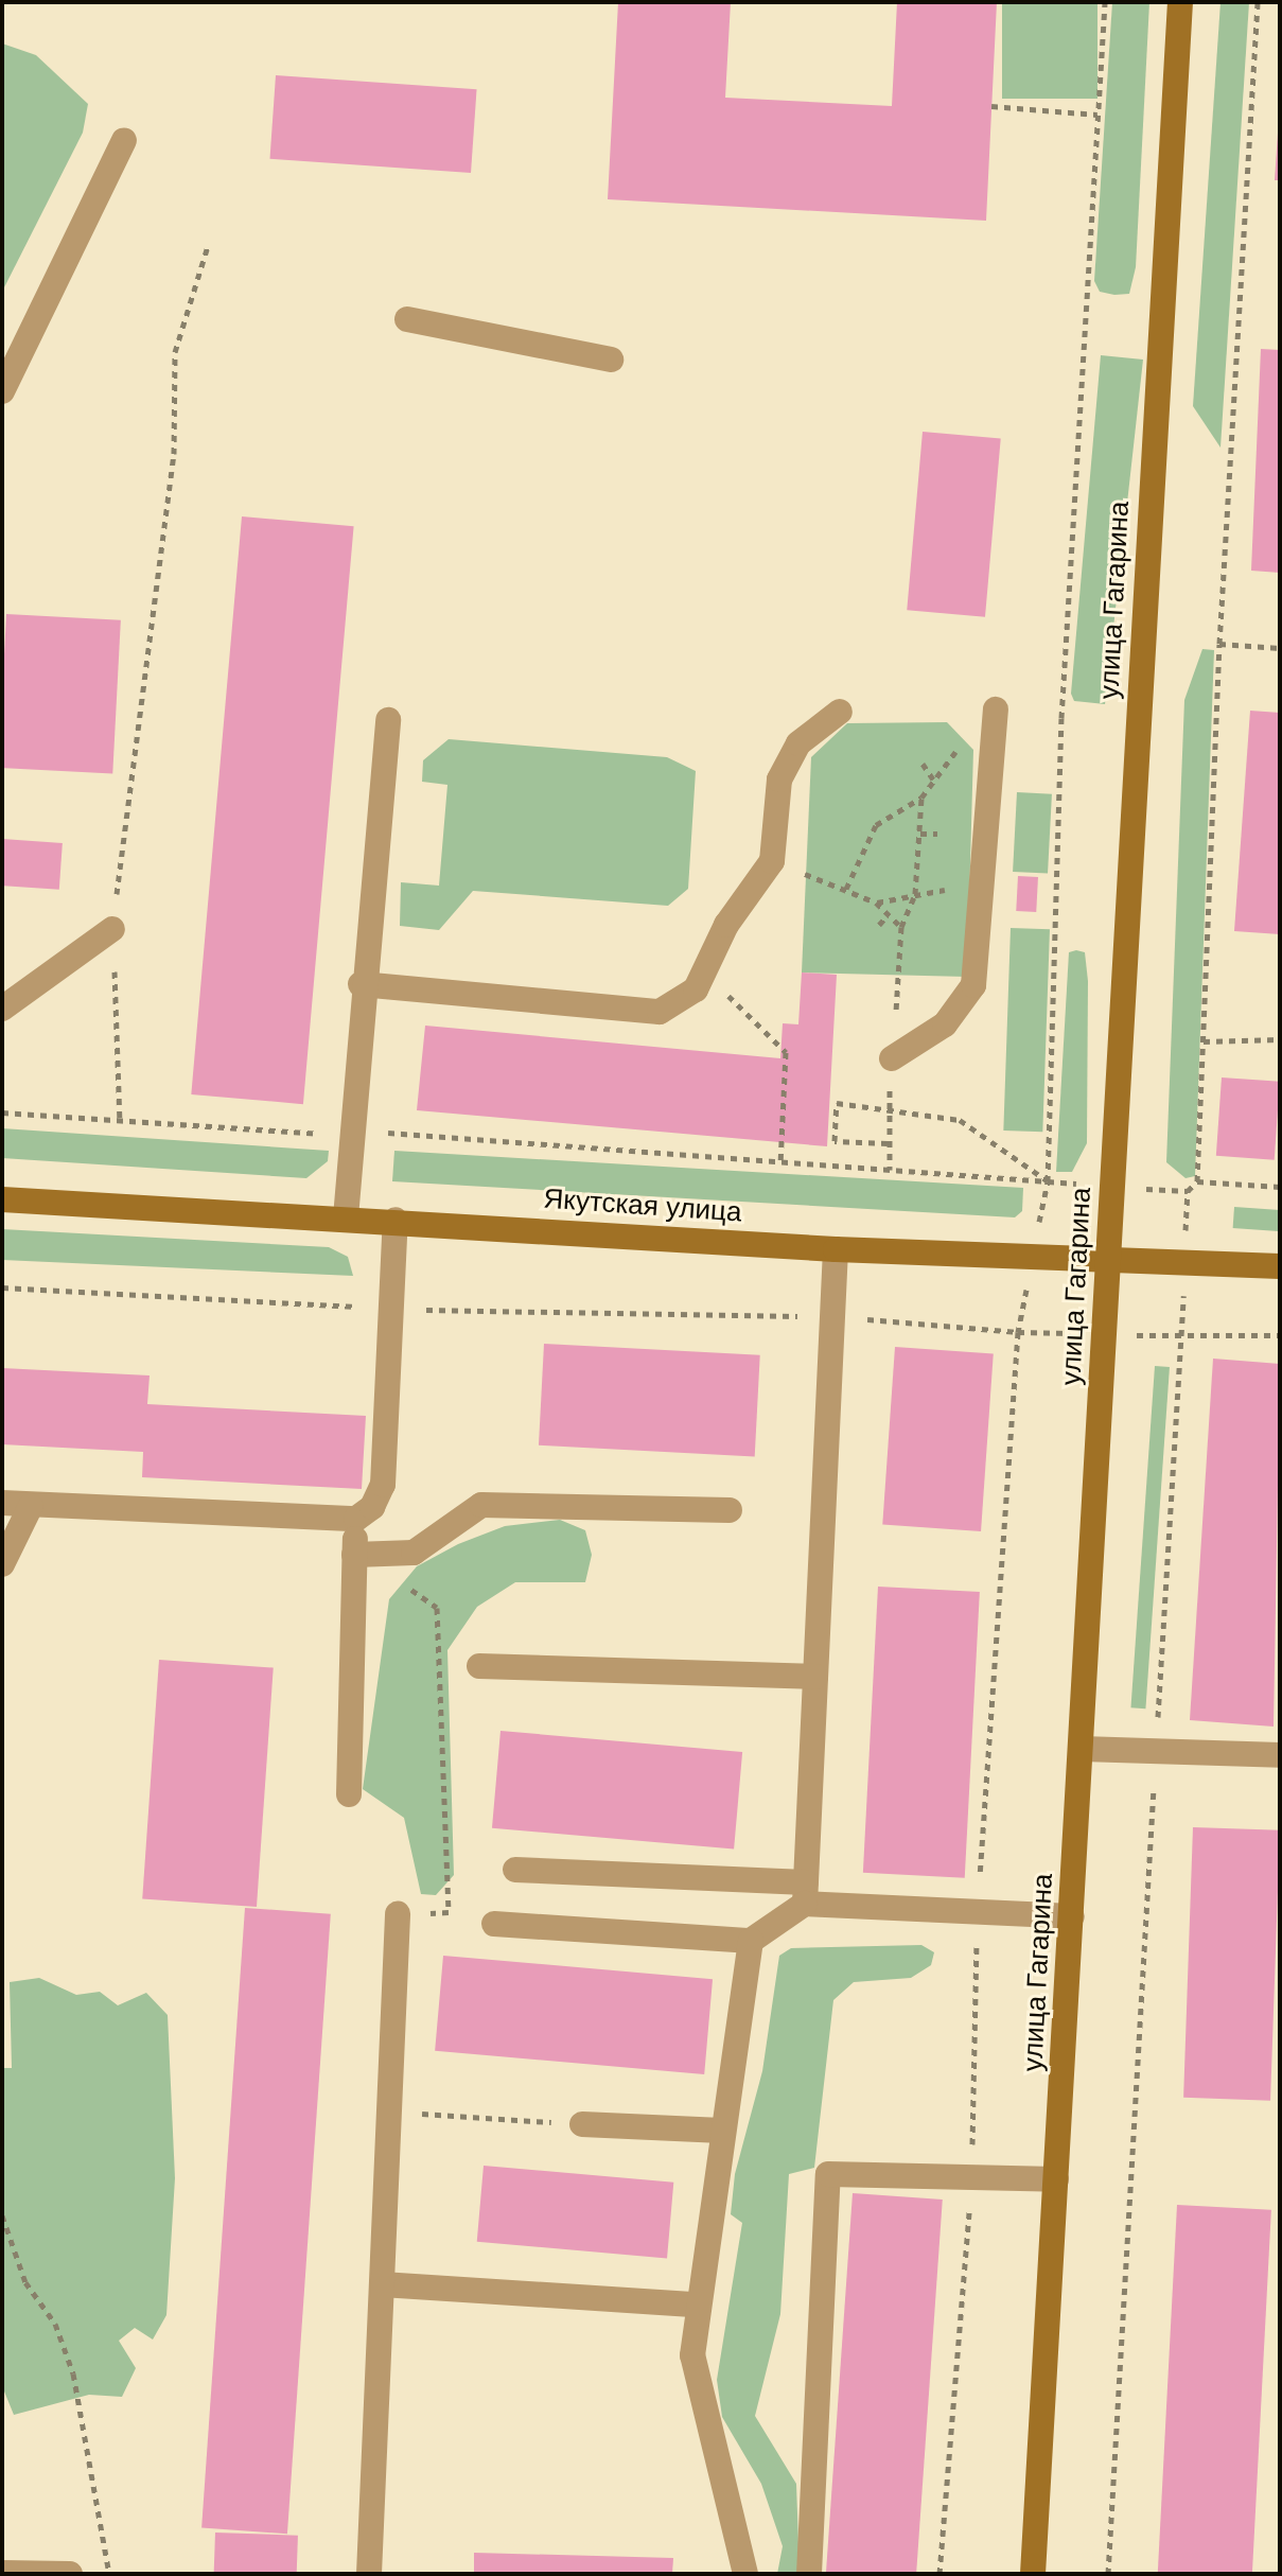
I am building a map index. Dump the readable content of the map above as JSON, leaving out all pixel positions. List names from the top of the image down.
{
  "streets": {
    "main road": ["улица Гагарина", "Якутская улица"]
  },
  "crossings": [
    ["улица Гагарина", "Якутская улица"]
  ]
}
